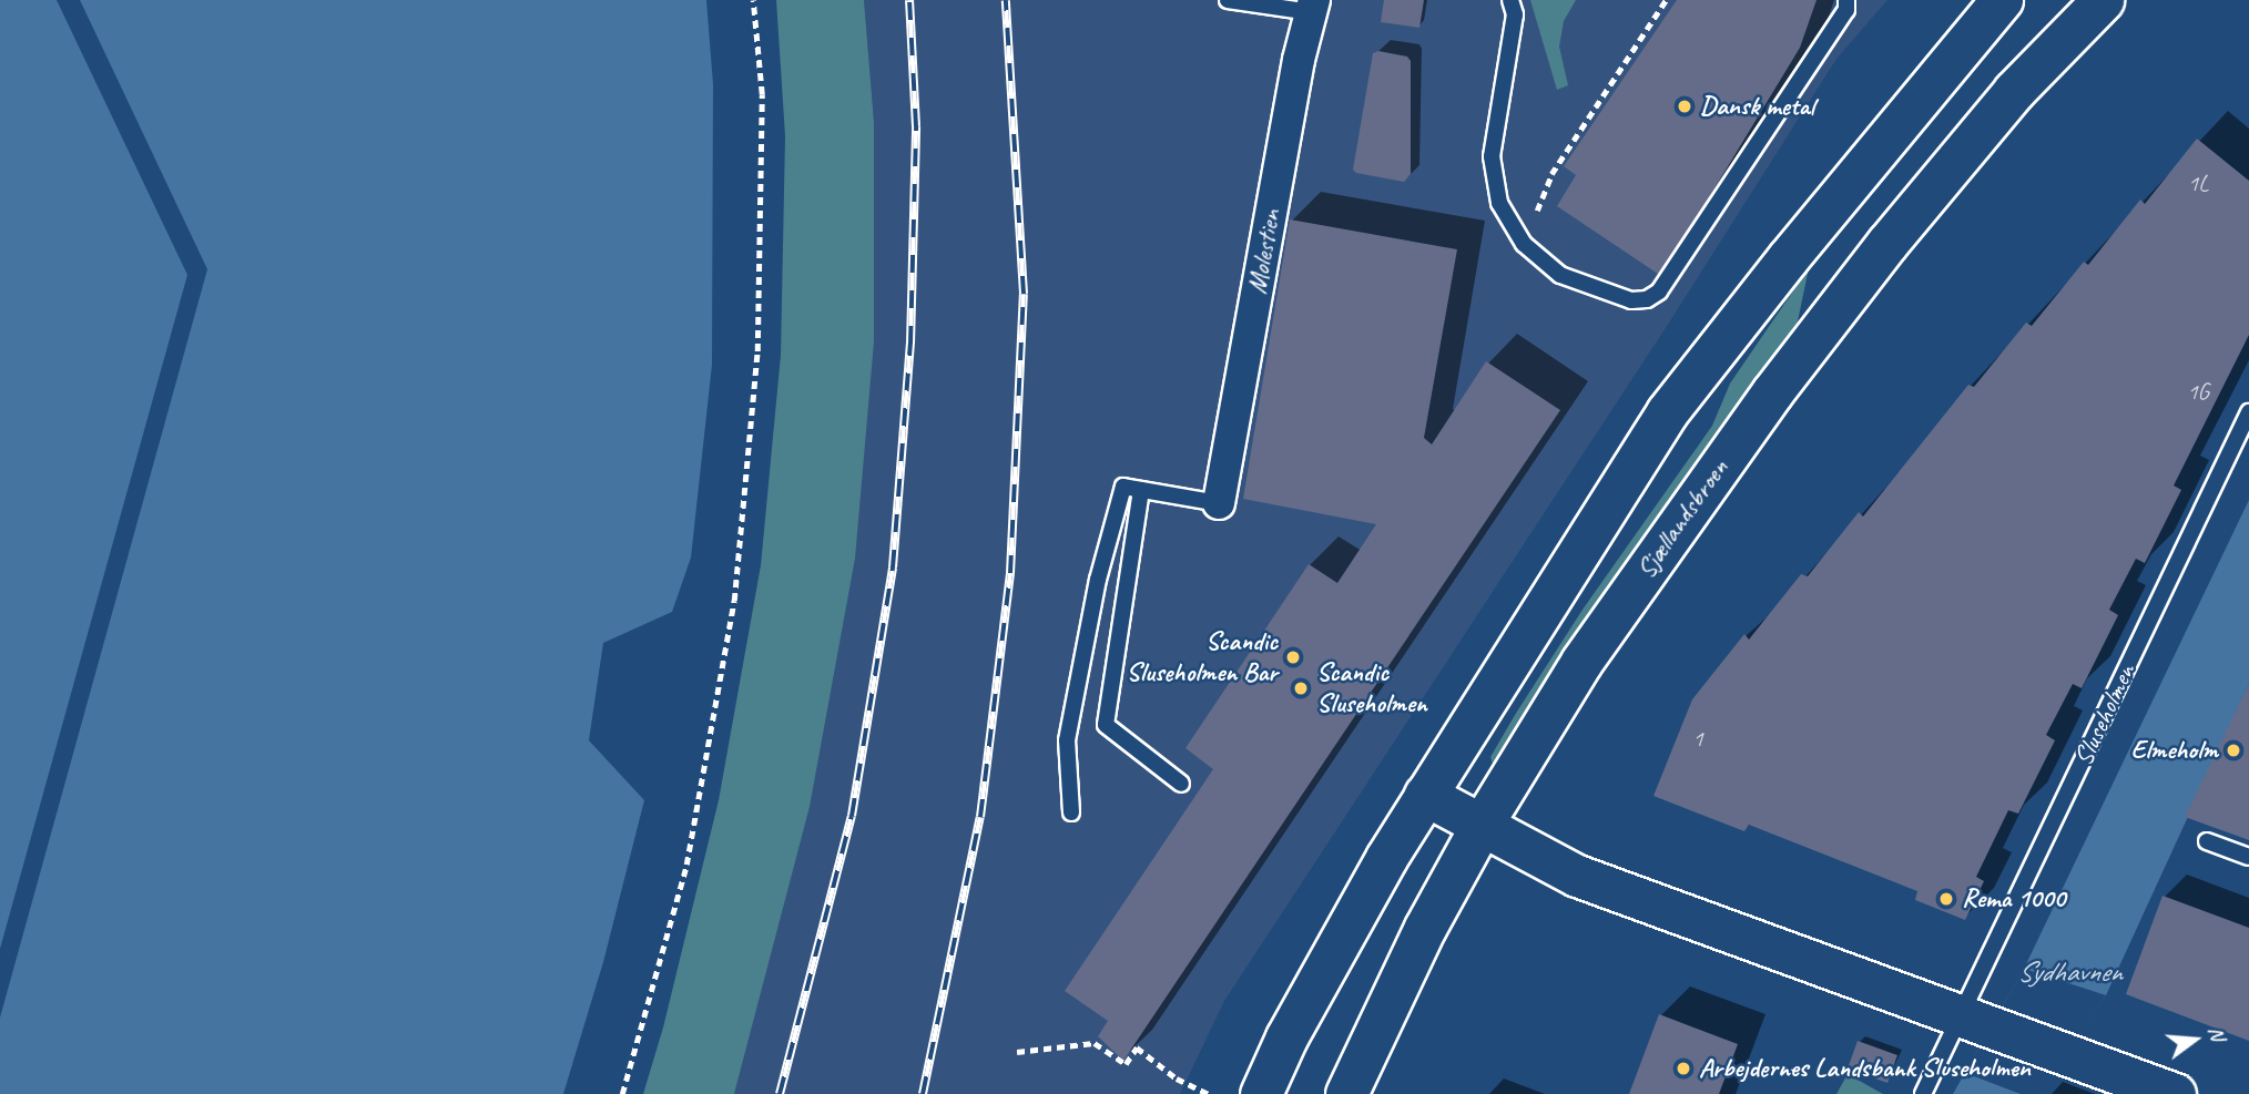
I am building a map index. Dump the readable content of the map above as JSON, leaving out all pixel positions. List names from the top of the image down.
{
  "streets": {
    "street": ["Molestien", "Sjællandsbroen"],
    "lane": ["Sluseholmen"]
  },
  "water": ["Sydhavnen"],
  "places": [
    "Dansk metal",
    "Scandic Sluseholmen Bar",
    "Scandic Sluseholmen",
    "Elmeholm",
    "Rema 1000",
    "Arbejdernes Landsbank Sluseholmen"
  ],
  "house_numbers": ["1L", "1G", "1"],
  "north": "right"
}
